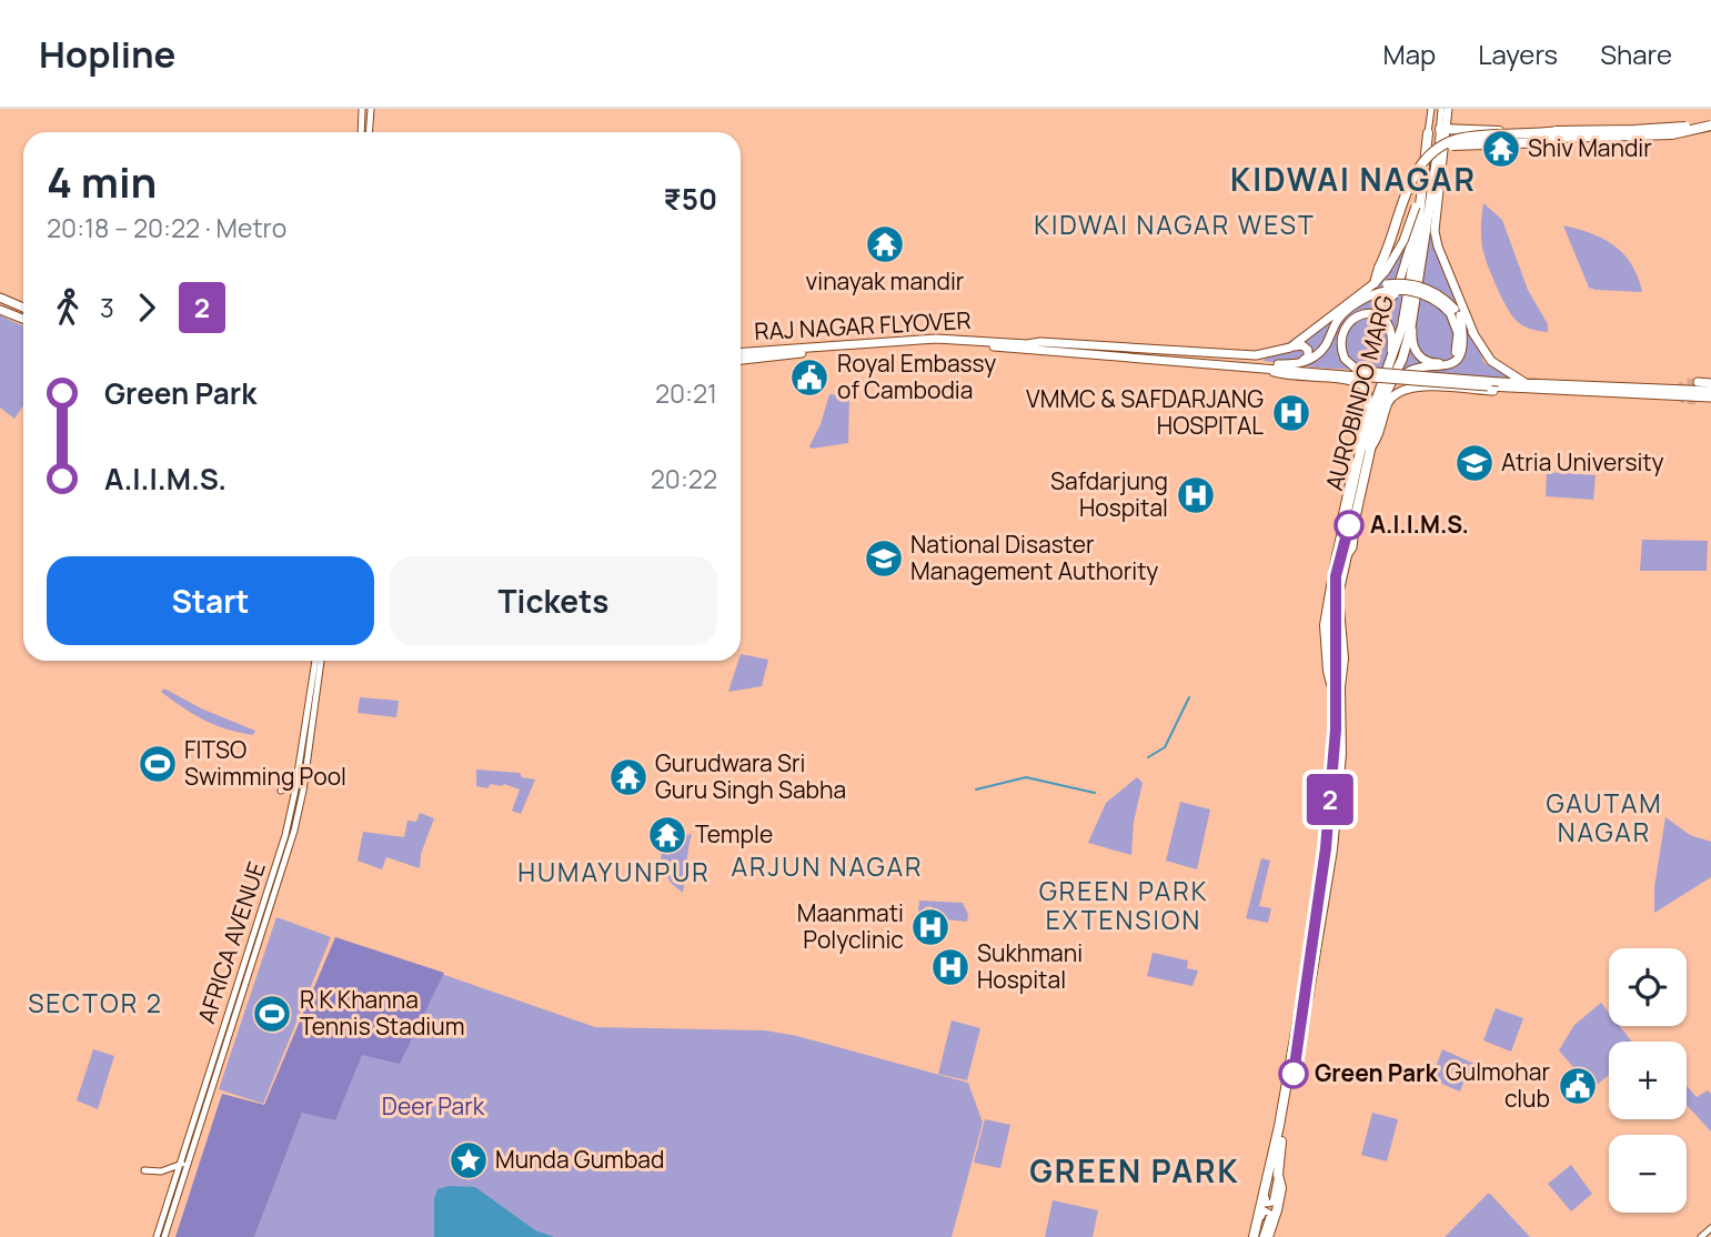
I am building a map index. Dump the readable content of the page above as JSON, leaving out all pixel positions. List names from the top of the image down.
{
  "streets": {
    "highway": ["AUROBINDO MARG"],
    "main road": ["RAJ NAGAR FLYOVER", "AFRICA AVENUE"]
  },
  "districts": [
    "KIDWAI NAGAR",
    "KIDWAI NAGAR WEST",
    "GAUTAM NAGAR",
    "ARJUN NAGAR",
    "HUMAYUNPUR",
    "GREEN PARK EXTENSION",
    "SECTOR 2",
    "GREEN PARK"
  ],
  "parks": ["Deer Park"],
  "places": {
    "temple": [
      "Shiv Mandir",
      "vinayak mandir",
      "Gurudwara Sri Guru Singh Sabha",
      "Temple"
    ],
    "public building": ["Royal Embassy of Cambodia", "Gulmohar club"],
    "hospital": [
      "VMMC & SAFDARJANG HOSPITAL",
      "Safdarjung Hospital",
      "Maanmati Polyclinic",
      "Sukhmani Hospital"
    ],
    "school or university": ["Atria University", "National Disaster Management Authority"],
    "other": ["A.I.I.M.S.", "Green Park"],
    "sports": ["FITSO Swimming Pool", "R K Khanna Tennis Stadium"],
    "place": ["Munda Gumbad"]
  },
  "lines": ["metro line 2"],
  "page": {
    "header": "Hopline",
    "nav": ["Map", "Layers", "Share"],
    "on_map": "2",
    "heading": ["4 min", "20:18 – 20:22 · Metro", "₹50"],
    "legs": ["3", "2"],
    "list": [
      {
        "name": "Green Park",
        "value": "20:21"
      },
      {
        "name": "A.I.I.M.S.",
        "value": "20:22"
      }
    ],
    "buttons": ["Start", "Tickets"],
    "map_buttons": ["+", "−"]
  }
}
